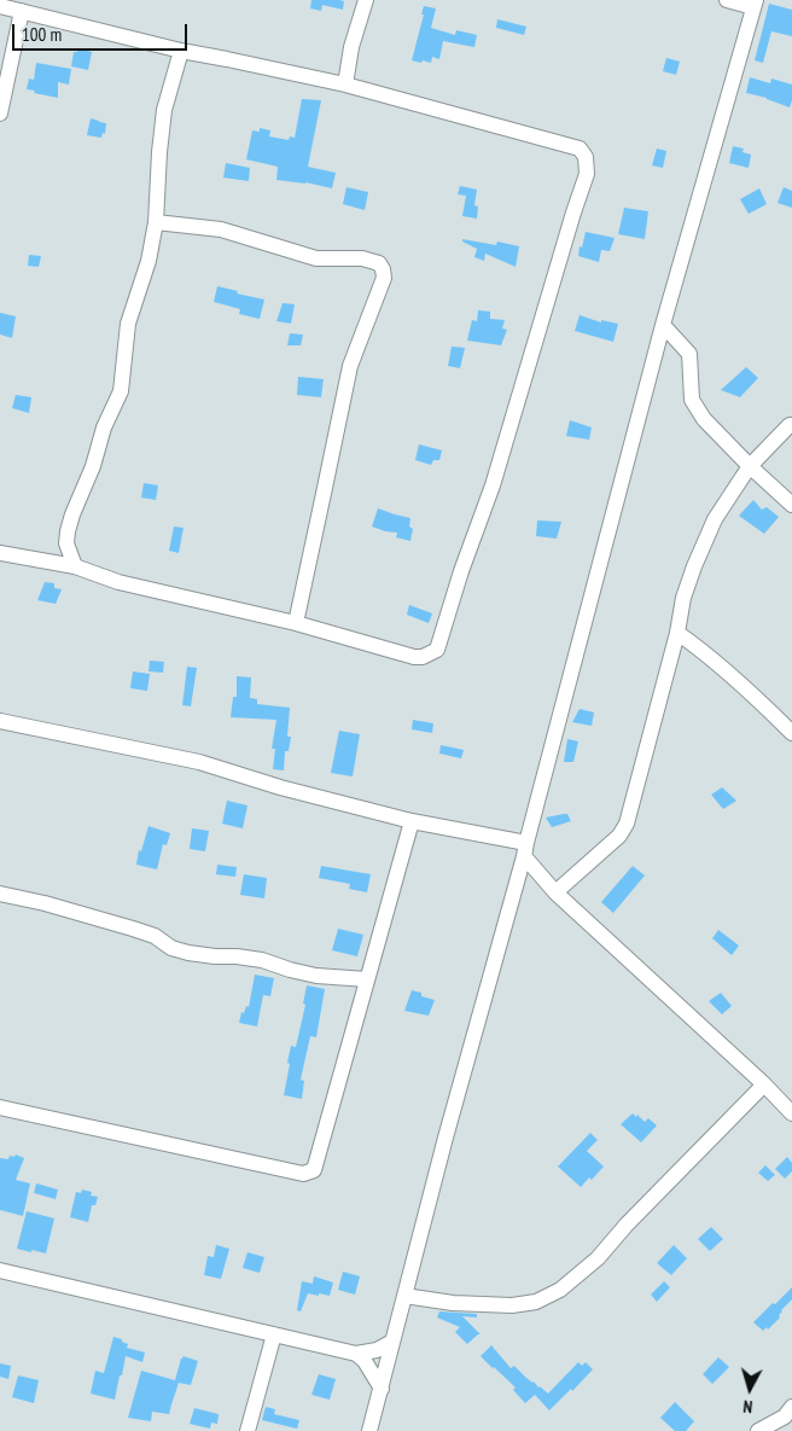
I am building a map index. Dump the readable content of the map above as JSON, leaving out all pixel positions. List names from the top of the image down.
{
  "scale_bar": "100 m",
  "north": "bottom"
}
